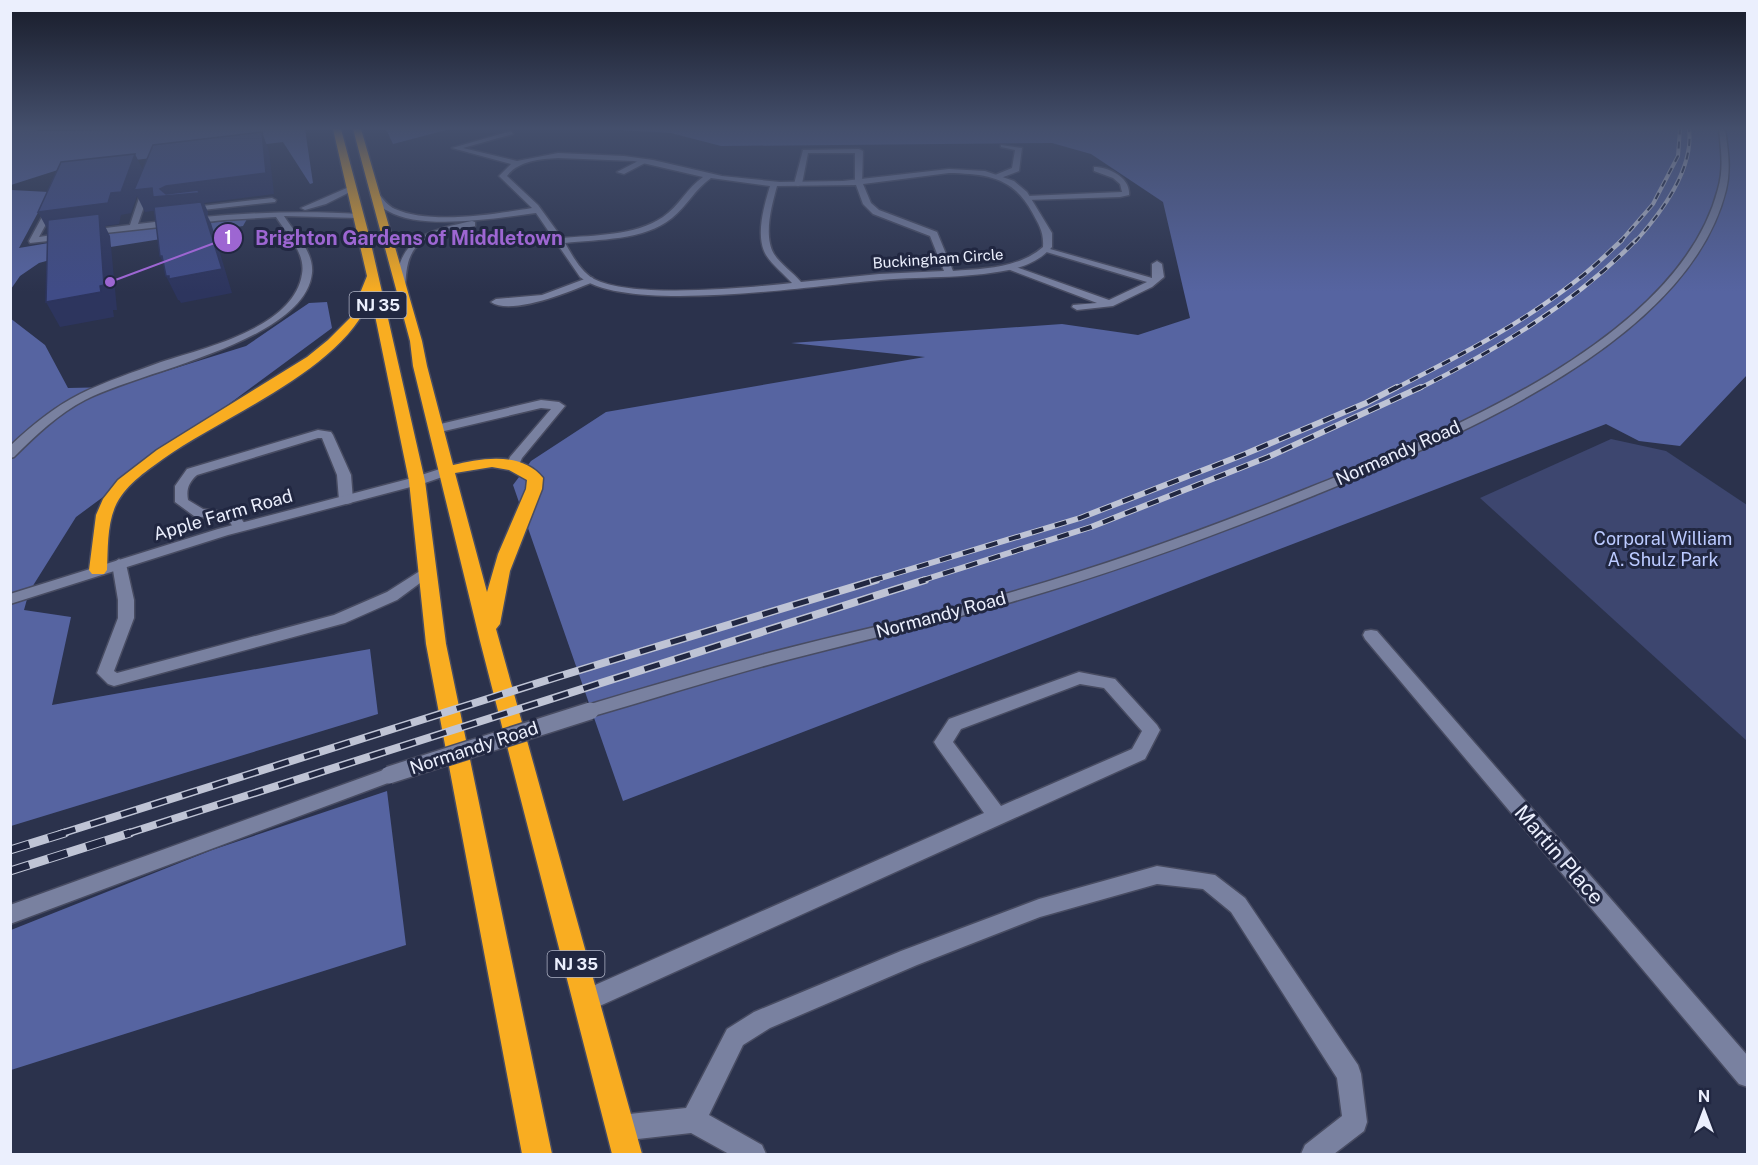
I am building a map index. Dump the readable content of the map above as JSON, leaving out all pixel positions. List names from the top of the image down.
{
  "streets": {
    "highway": ["NJ 35"],
    "street": [
      "Buckingham Circle",
      "Normandy Road",
      "Apple Farm Road",
      "Martin Place"
    ]
  },
  "crossings": [
    ["NJ 35", "Apple Farm Road"]
  ],
  "parks": ["Corporal William A. Shulz Park"],
  "places": ["Brighton Gardens of Middletown"],
  "north": "top"
}
